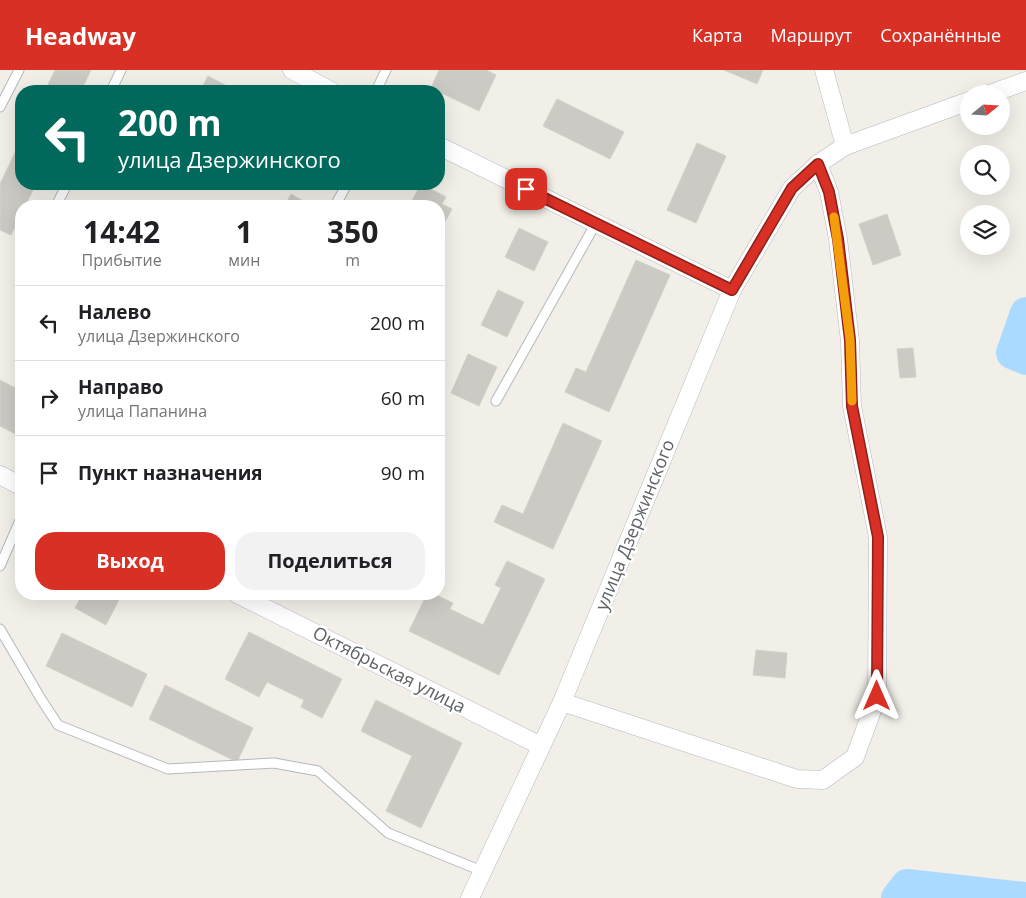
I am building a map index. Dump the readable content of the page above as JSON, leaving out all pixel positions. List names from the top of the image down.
{
  "streets": {
    "street": ["улица Дзержинского", "Октябрьская улица"]
  },
  "crossings": [
    ["улица Дзержинского", "Октябрьская улица"]
  ],
  "north": "right",
  "page": {
    "header": "Headway",
    "nav": ["Карта", "Маршрут", "Сохранённые"],
    "turn": ["200 m", "улица Дзержинского"],
    "eta": [
      "14:42",
      "Прибытие",
      "1",
      "мин",
      "350",
      "m"
    ],
    "list": [
      {
        "name": "Налево",
        "note": "улица Дзержинского",
        "value": "200 m"
      },
      {
        "name": "Направо",
        "note": "улица Папанина",
        "value": "60 m"
      },
      {
        "name": "Пункт назначения",
        "value": "90 m"
      }
    ],
    "buttons": ["Выход", "Поделиться"]
  }
}
